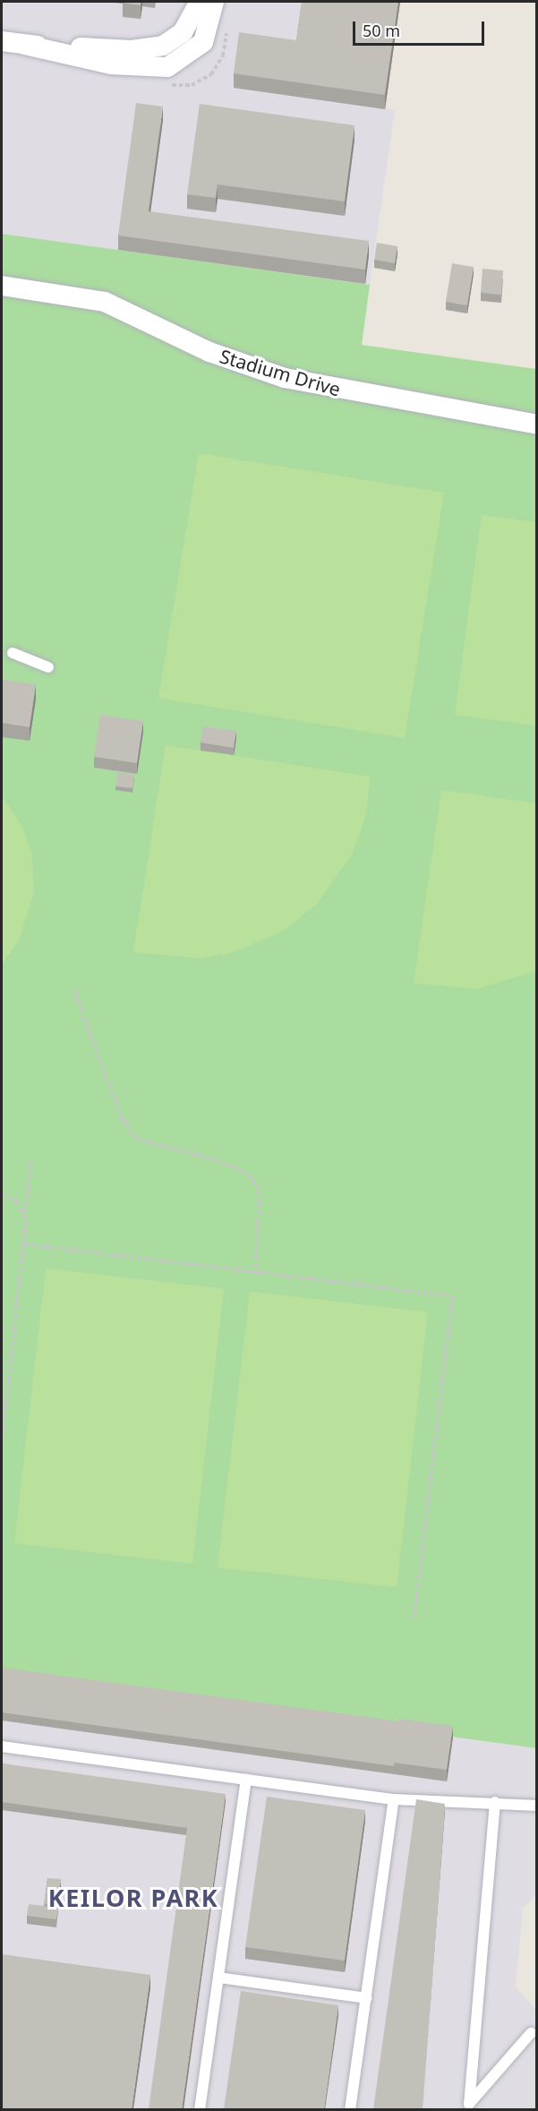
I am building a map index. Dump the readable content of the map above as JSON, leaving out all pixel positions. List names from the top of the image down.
{
  "streets": {
    "street": ["Stadium Drive"]
  },
  "districts": ["KEILOR PARK"],
  "scale_bar": "50 m"
}
